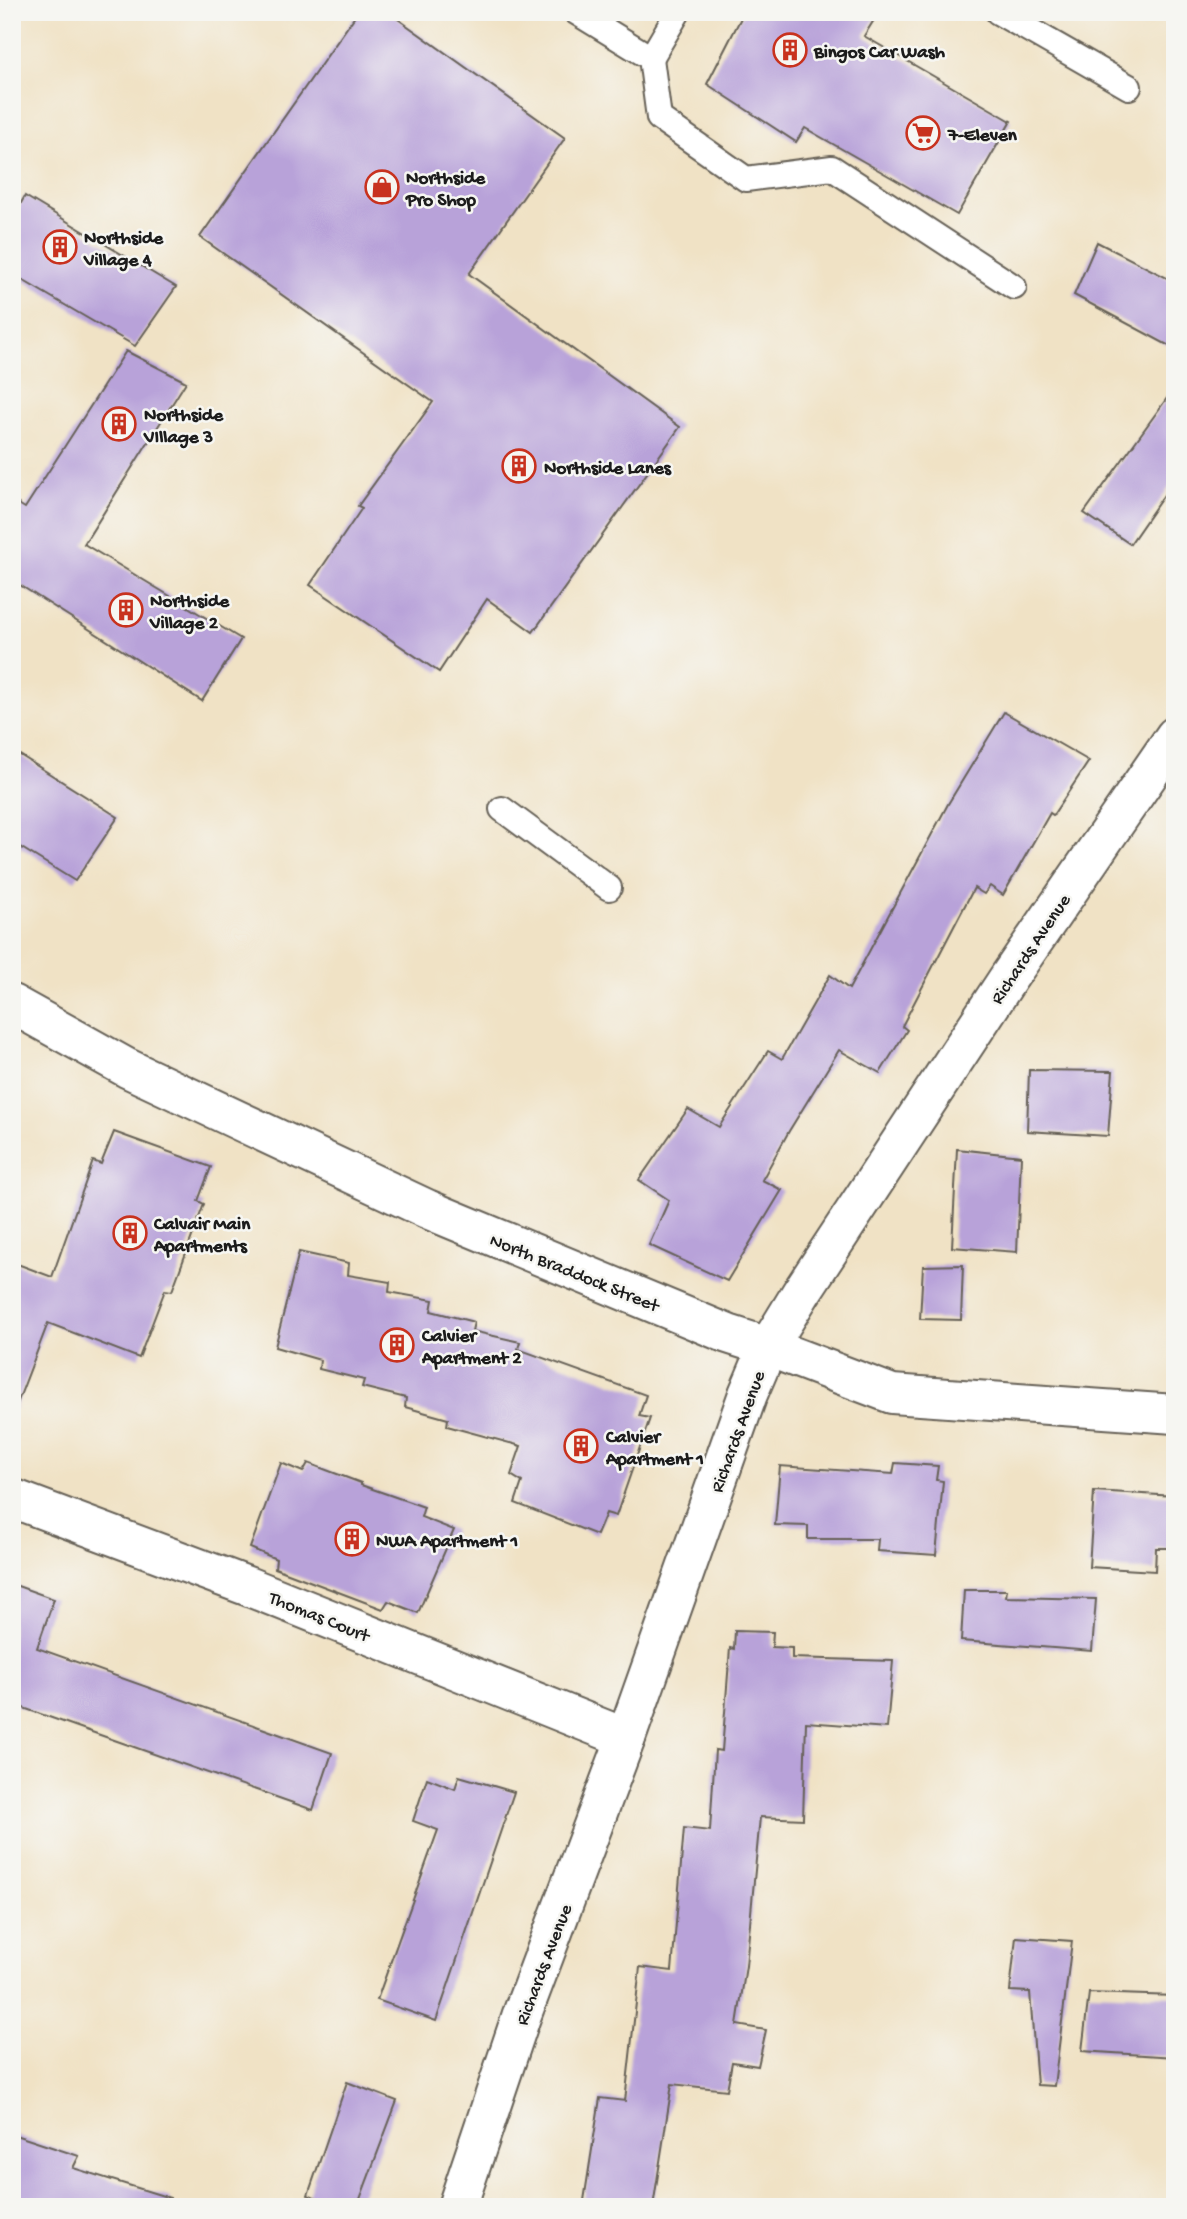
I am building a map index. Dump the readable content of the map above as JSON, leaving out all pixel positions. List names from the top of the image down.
{
  "streets": {
    "street": ["Richards Avenue", "North Braddock Street", "Thomas Court"]
  },
  "crossings": [
    ["Richards Avenue", "North Braddock Street"],
    ["Richards Avenue", "Thomas Court"]
  ],
  "places": {
    "building": [
      "Bingos Car Wash",
      "Northside Village 4",
      "Northside VIllage 3",
      "Northside Lanes",
      "Northside Village 2",
      "Calvair Main Apartments",
      "Calvier Apartment 2",
      "Calvier Apartment 1",
      "NWA Apartment 1"
    ],
    "supermarket": ["7-Eleven"],
    "shop": ["Northside Pro Shop"]
  }
}
